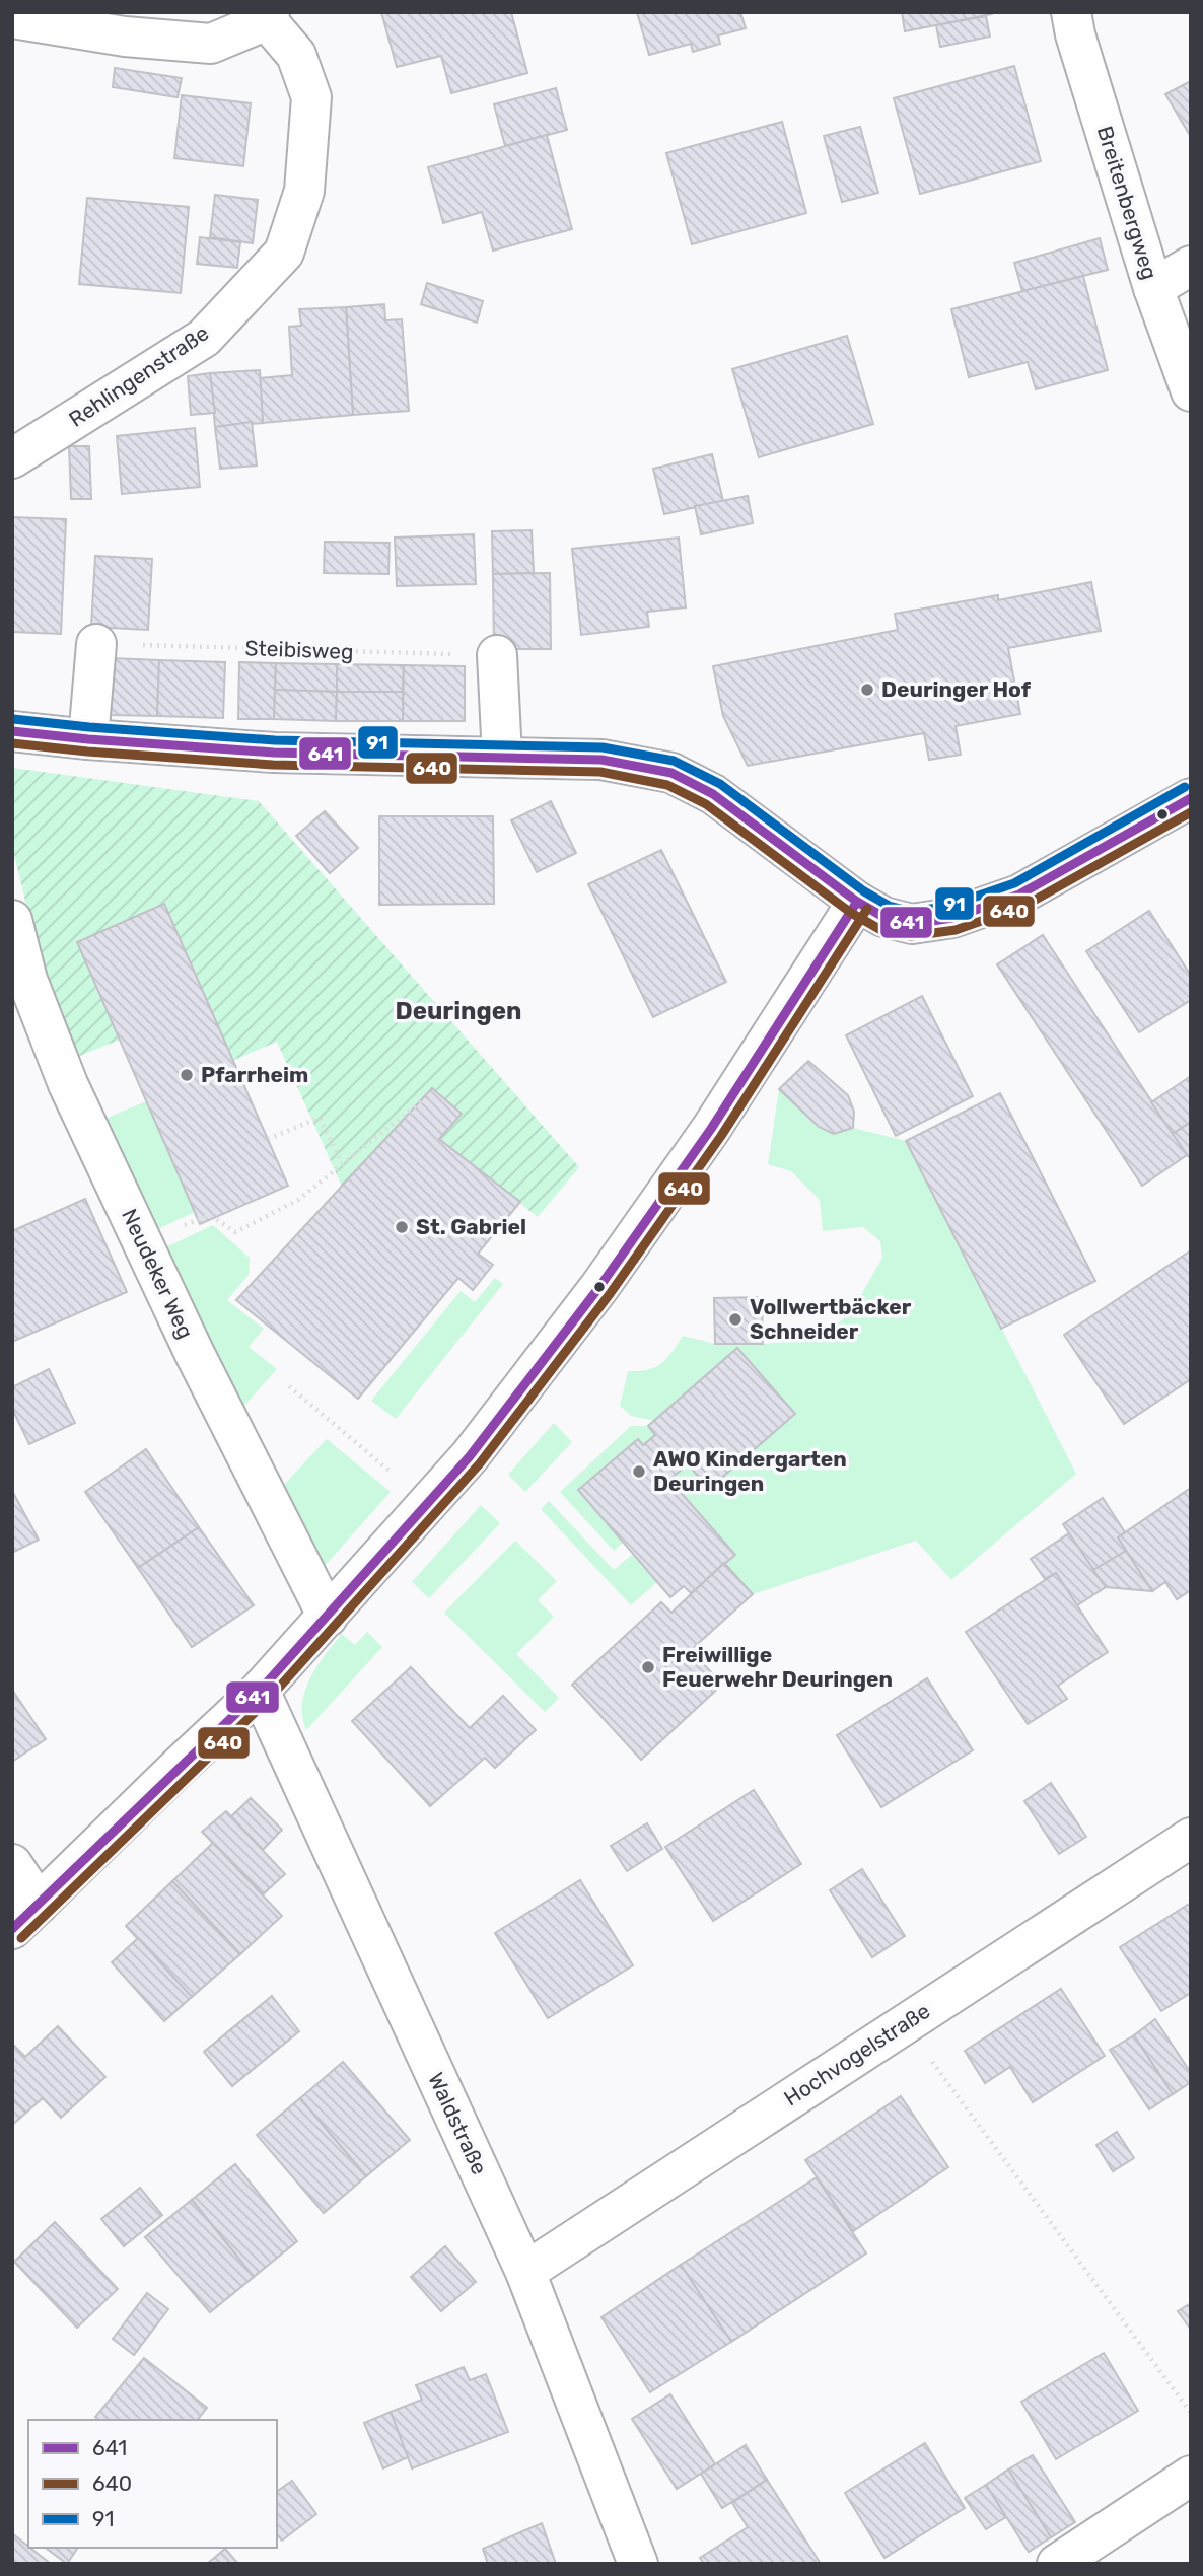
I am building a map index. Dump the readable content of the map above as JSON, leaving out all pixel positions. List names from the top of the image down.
{
  "streets": {
    "street": [
      "Breitenbergweg",
      "Rehlingenstraße",
      "Neudeker Weg",
      "Hochvogelstraße",
      "Waldstraße"
    ],
    "path": ["Steibisweg"]
  },
  "crossings": [
    ["Hochvogelstraße", "Waldstraße"]
  ],
  "districts": ["Deuringen"],
  "places": [
    "Deuringer Hof",
    "Pfarrheim",
    "St. Gabriel",
    "Vollwertbäcker Schneider",
    "AWO Kindergarten Deuringen",
    "Freiwillige Feuerwehr Deuringen"
  ],
  "lines": ["transit line 91", "transit line 641", "transit line 640"],
  "legend": ["641", "640", "91"]
}
